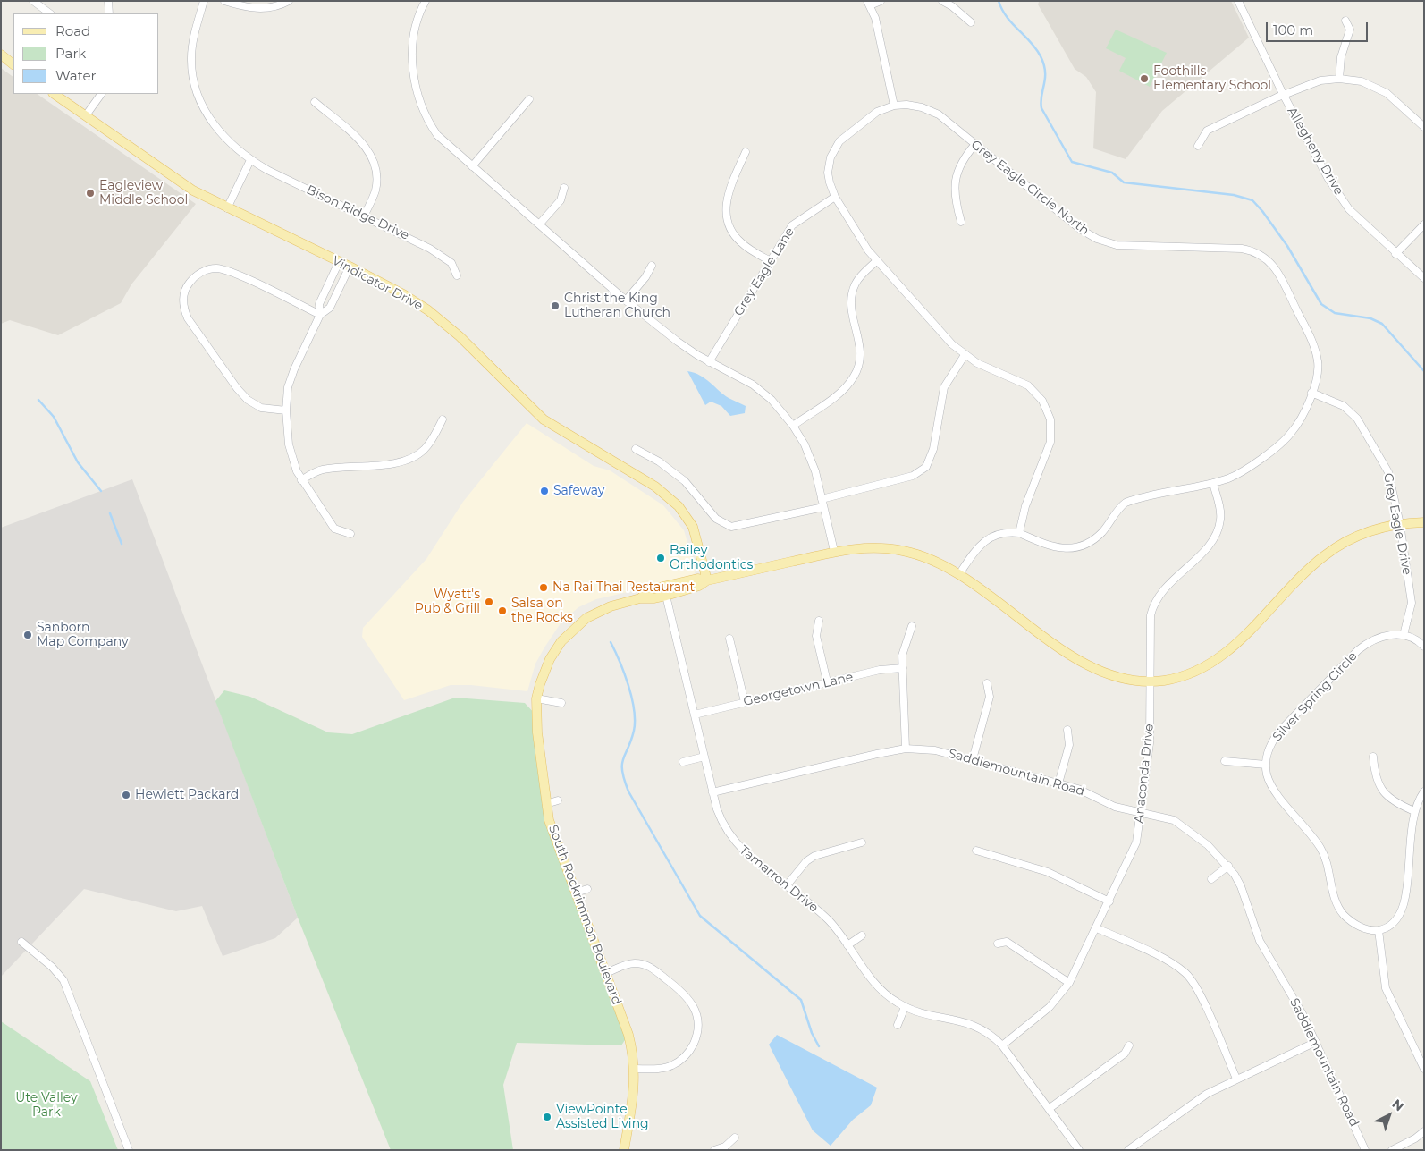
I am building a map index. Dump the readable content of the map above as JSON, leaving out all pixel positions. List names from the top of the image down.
{
  "streets": {
    "main road": ["Vindicator Drive", "South Rockrimmon Boulevard"],
    "street": [
      "Allegheny Drive",
      "Grey Eagle Circle North",
      "Bison Ridge Drive",
      "Grey Eagle Lane",
      "Grey Eagle Drive",
      "Georgetown Lane",
      "Silver Spring Circle",
      "Saddlemountain Road",
      "Anaconda Drive",
      "Tamarron Drive"
    ]
  },
  "crossings": [
    ["Grey Eagle Circle North", "Grey Eagle Drive"],
    ["Grey Eagle Circle North", "Anaconda Drive"],
    ["Vindicator Drive", "South Rockrimmon Boulevard"],
    ["Grey Eagle Drive", "Silver Spring Circle"],
    ["Grey Eagle Drive", "South Rockrimmon Boulevard"],
    ["Georgetown Lane", "Tamarron Drive"],
    ["Saddlemountain Road", "Anaconda Drive"],
    ["Saddlemountain Road", "Tamarron Drive"],
    ["Anaconda Drive", "Tamarron Drive"],
    ["Anaconda Drive", "South Rockrimmon Boulevard"],
    ["Tamarron Drive", "South Rockrimmon Boulevard"]
  ],
  "parks": ["Ute Valley Park"],
  "places": [
    "Foothills Elementary School",
    "Eagleview Middle School",
    "Christ the King Lutheran Church",
    "Safeway",
    "Bailey Orthodontics",
    "Na Rai Thai Restaurant",
    "Wyatt's Pub & Grill",
    "Salsa on the Rocks",
    "Sanborn Map Company",
    "Hewlett Packard",
    "ViewPointe Assisted Living"
  ],
  "legend": ["Road", "Park", "Water"],
  "scale_bar": "100 m",
  "north": "top right"
}
